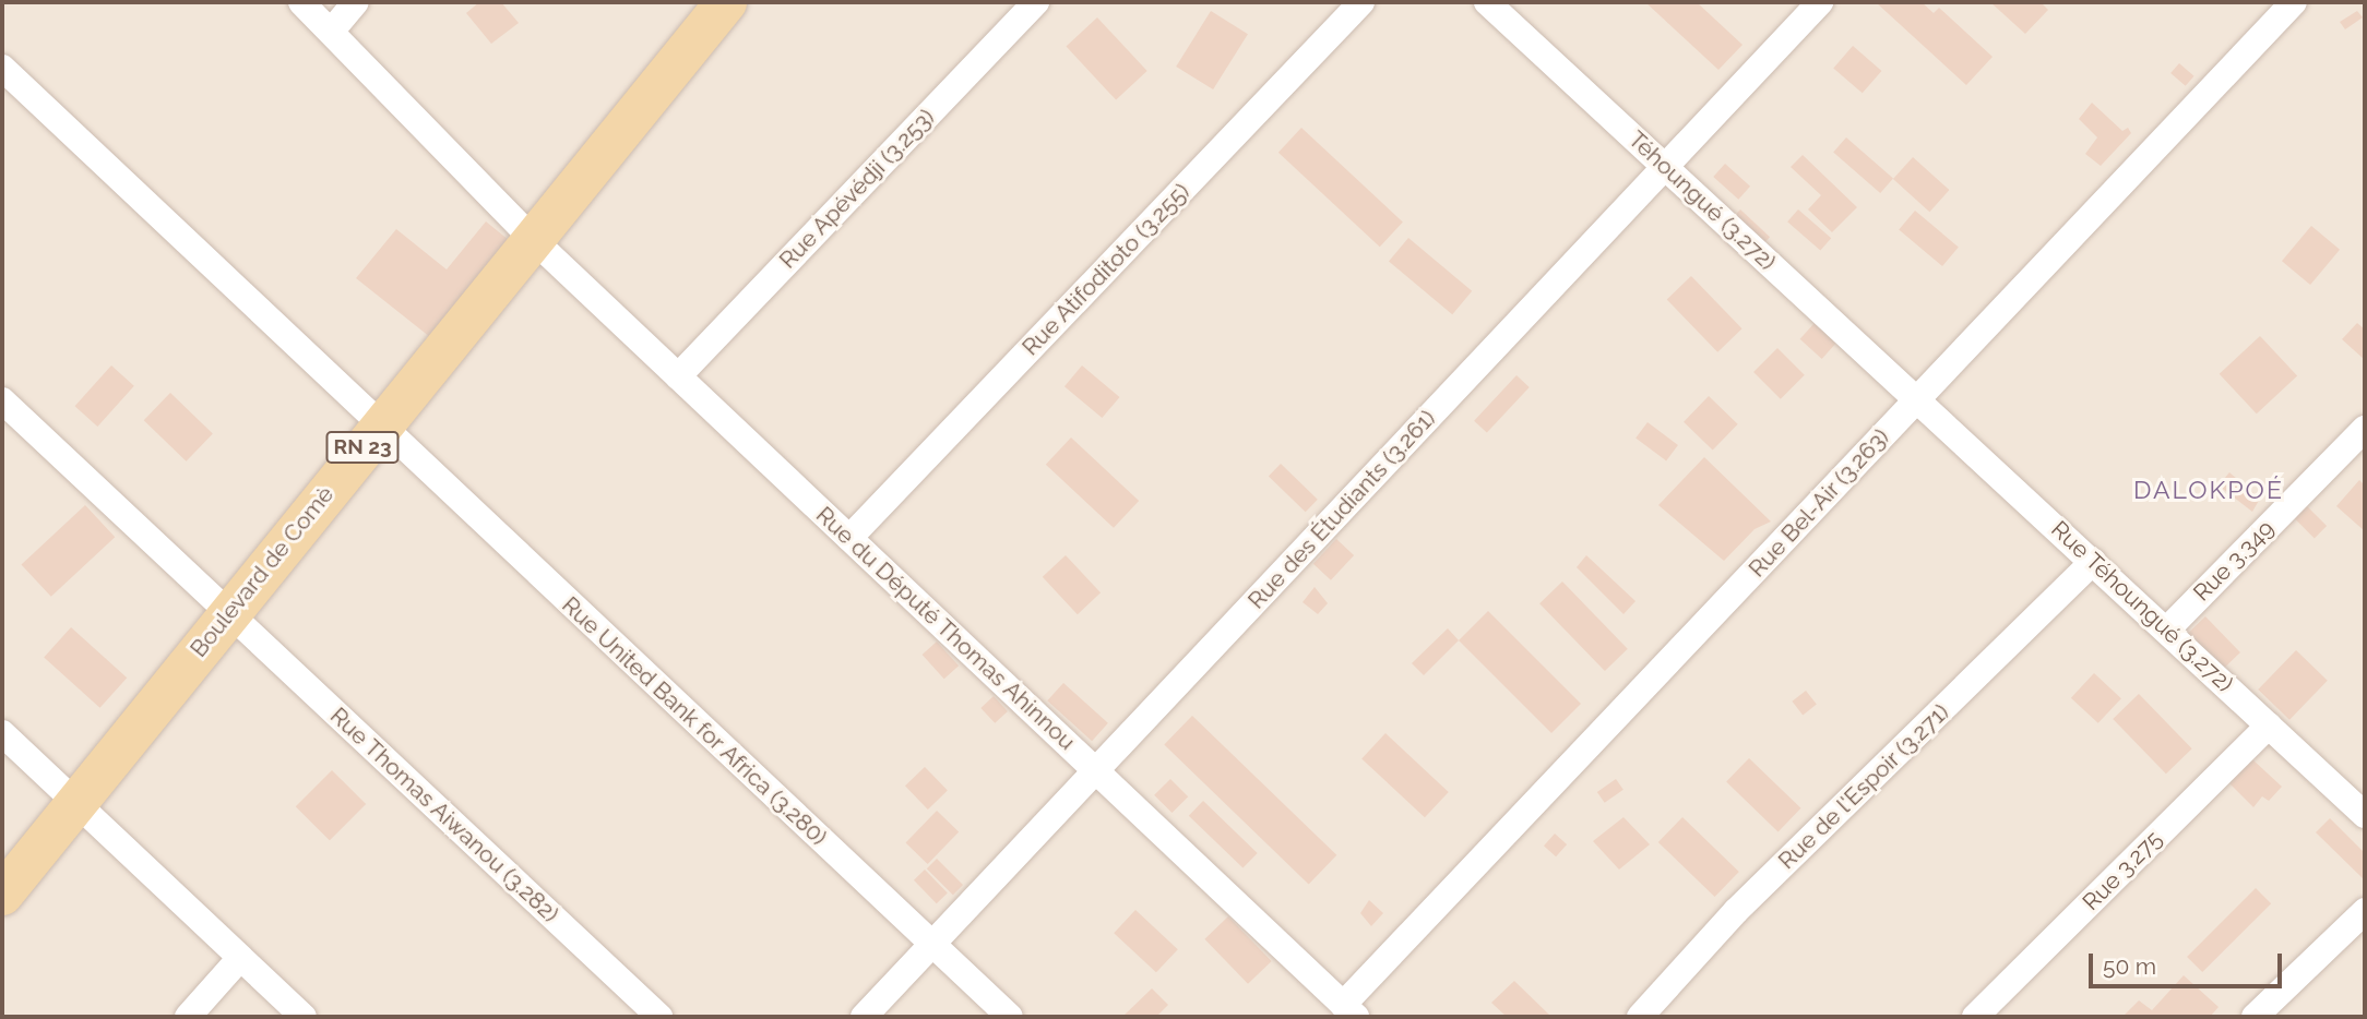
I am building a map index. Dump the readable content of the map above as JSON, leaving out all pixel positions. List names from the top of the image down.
{
  "streets": {
    "main road": ["RN 23", "Boulevard de Comè"],
    "street": [
      "Rue Apévédji (3.253)",
      "Téhoungué (3.272)",
      "Rue Atifoditoto (3.255)",
      "Rue Bel-Air (3.263)",
      "Rue des Étudiants (3.261)",
      "Rue 3.349",
      "Rue Téhoungué (3.272)",
      "Rue du Député Thomas Ahinnou",
      "Rue United Bank for Africa (3.280)",
      "Rue de l'Espoir (3.271)",
      "Rue Thomas Aiwanou (3.282)",
      "Rue 3.275"
    ]
  },
  "crossings": [
    ["Rue Apévédji (3.253)", "Rue du Député Thomas Ahinnou"],
    ["Téhoungué (3.272)", "Rue Bel-Air (3.263)"],
    ["Téhoungué (3.272)", "Rue des Étudiants (3.261)"],
    ["Téhoungué (3.272)", "Rue Téhoungué (3.272)"],
    ["Rue Atifoditoto (3.255)", "Rue du Député Thomas Ahinnou"],
    ["Rue Bel-Air (3.263)", "Rue Téhoungué (3.272)"],
    ["Rue Bel-Air (3.263)", "Rue du Député Thomas Ahinnou"],
    ["Rue des Étudiants (3.261)", "Rue du Député Thomas Ahinnou"],
    ["Rue des Étudiants (3.261)", "Rue United Bank for Africa (3.280)"],
    ["Rue 3.349", "Rue Téhoungué (3.272)"],
    ["Boulevard de Comè", "Rue du Député Thomas Ahinnou"],
    ["Boulevard de Comè", "Rue United Bank for Africa (3.280)"],
    ["Boulevard de Comè", "Rue Thomas Aiwanou (3.282)"],
    ["Rue Téhoungué (3.272)", "Rue de l'Espoir (3.271)"],
    ["Rue Téhoungué (3.272)", "Rue 3.275"]
  ],
  "districts": ["DALOKPOÉ"],
  "scale_bar": "50 m"
}
